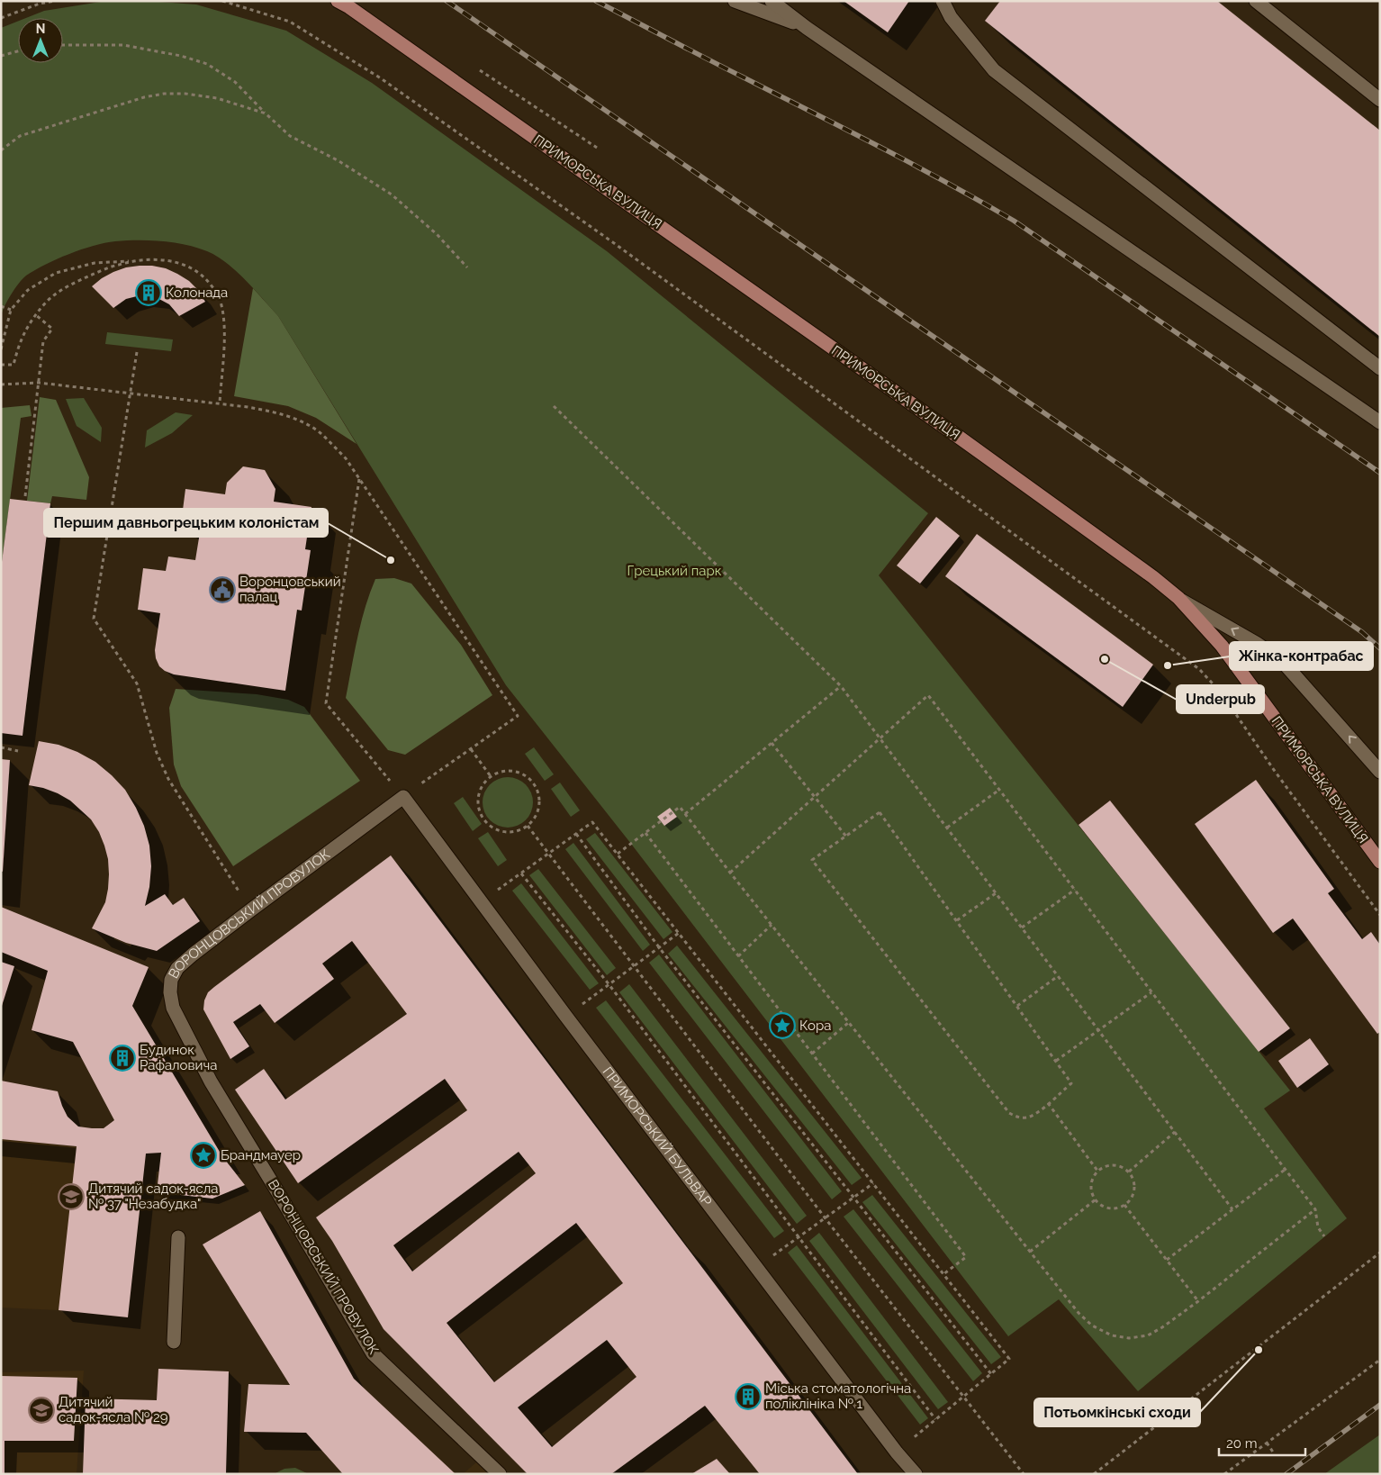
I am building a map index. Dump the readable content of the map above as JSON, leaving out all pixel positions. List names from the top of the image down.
{
  "streets": {
    "main road": ["ПРИМОРСЬКА ВУЛИЦЯ"],
    "street": ["ВОРОНЦОВСЬКИЙ ПРОВУЛОК", "ПРИМОРСЬКИЙ БУЛЬВАР"]
  },
  "crossings": [
    ["ВОРОНЦОВСЬКИЙ ПРОВУЛОК", "ПРИМОРСЬКИЙ БУЛЬВАР"]
  ],
  "parks": ["Грецький парк"],
  "places": {
    "building": ["Колонада", "Будинок Рафаловича", "Міська стоматологічна поліклініка № 1"],
    "other": [
      "Першим давньогрецьким колоністам",
      "Underpub",
      "Жінка-контрабас",
      "Потьомкінські сходи"
    ],
    "public building": ["Воронцовський палац"],
    "place": ["Кора", "Брандмауер"],
    "school or university": ["Дитячий садок-ясла № 37 \"Незабудка\"", "Дитячий садок-ясла № 29"]
  },
  "scale_bar": "20 m",
  "north": "top"
}
